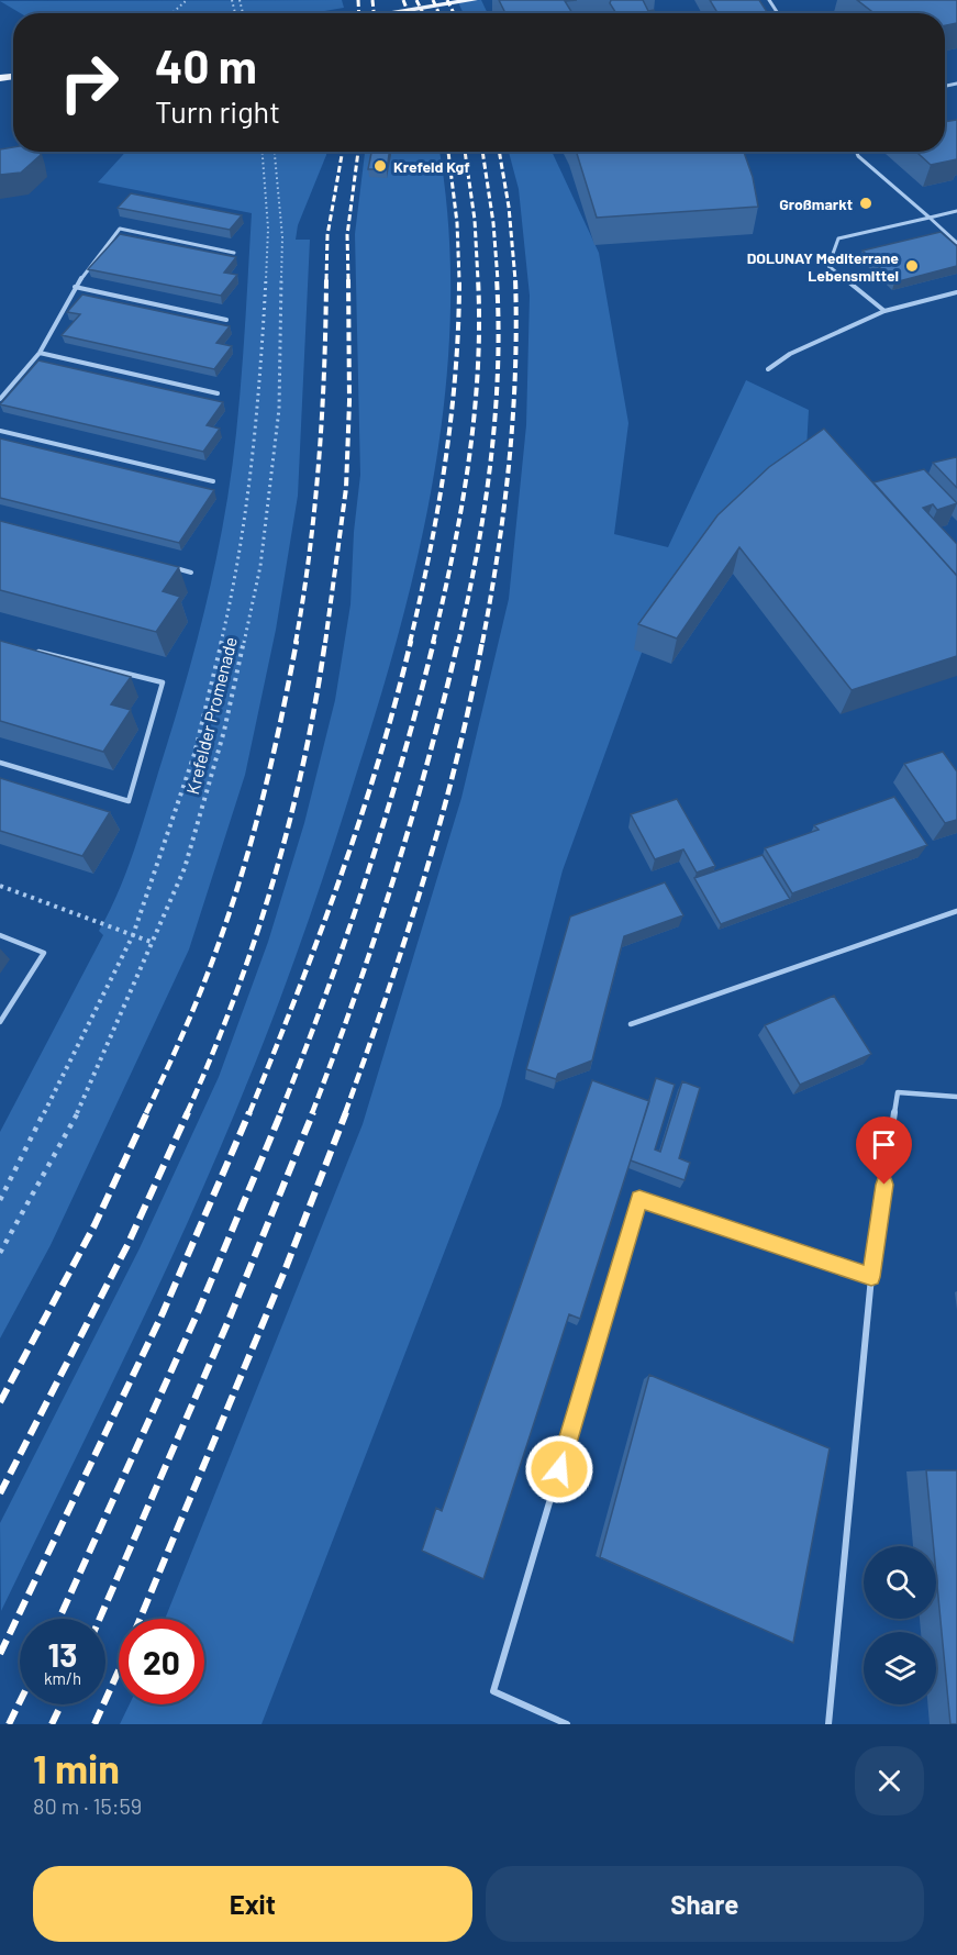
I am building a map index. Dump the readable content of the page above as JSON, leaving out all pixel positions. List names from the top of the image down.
{
  "streets": {
    "path": ["Krefelder Promenade"]
  },
  "places": ["Krefeld Kgf", "Großmarkt", "DOLUNAY Mediterrane Lebensmittel"],
  "page": {
    "turn": ["40 m", "Turn right"],
    "speed": "13 km/h",
    "limit": "20",
    "heading": ["1 min", "80 m · 15:59"],
    "buttons": ["Exit", "Share"]
  }
}
